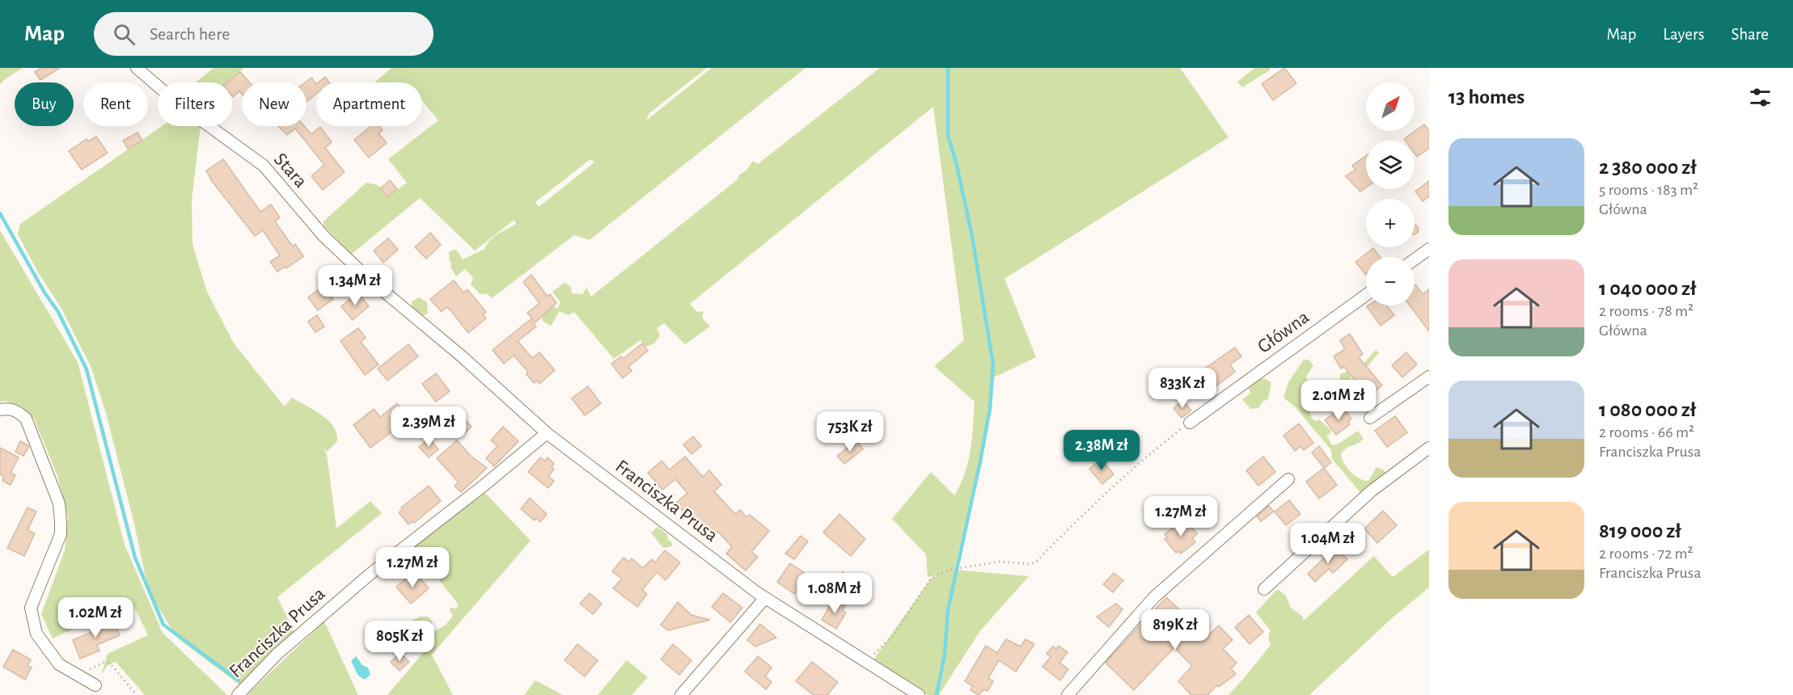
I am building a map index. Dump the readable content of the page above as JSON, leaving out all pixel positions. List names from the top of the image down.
{
  "streets": {
    "street": ["Stara", "Główna", "Franciszka Prusa"]
  },
  "crossings": [
    ["Stara", "Franciszka Prusa"]
  ],
  "north": "top right",
  "page": {
    "header": "Map",
    "search": "Search here",
    "nav": ["Map", "Layers", "Share"],
    "heading": "13 homes",
    "map_buttons": ["+", "−"],
    "chip": [
      "Buy",
      "Rent",
      "Filters",
      "New",
      "Apartment"
    ],
    "list": [
      {
        "name": "2 380 000 zł",
        "note": "5 rooms · 183 m² · Główna"
      },
      {
        "name": "1 040 000 zł",
        "note": "2 rooms · 78 m² · Główna"
      },
      {
        "name": "1 080 000 zł",
        "note": "2 rooms · 66 m² · Franciszka Prusa"
      },
      {
        "name": "819 000 zł",
        "note": "2 rooms · 72 m² · Franciszka Prusa"
      }
    ],
    "price": [
      "1.34M zł",
      "833K zł",
      "2.01M zł",
      "2.39M zł",
      "753K zł",
      "2.38M zł",
      "1.27M zł",
      "1.04M zł",
      "1.27M zł",
      "1.08M zł",
      "1.02M zł",
      "819K zł",
      "805K zł"
    ]
  }
}
